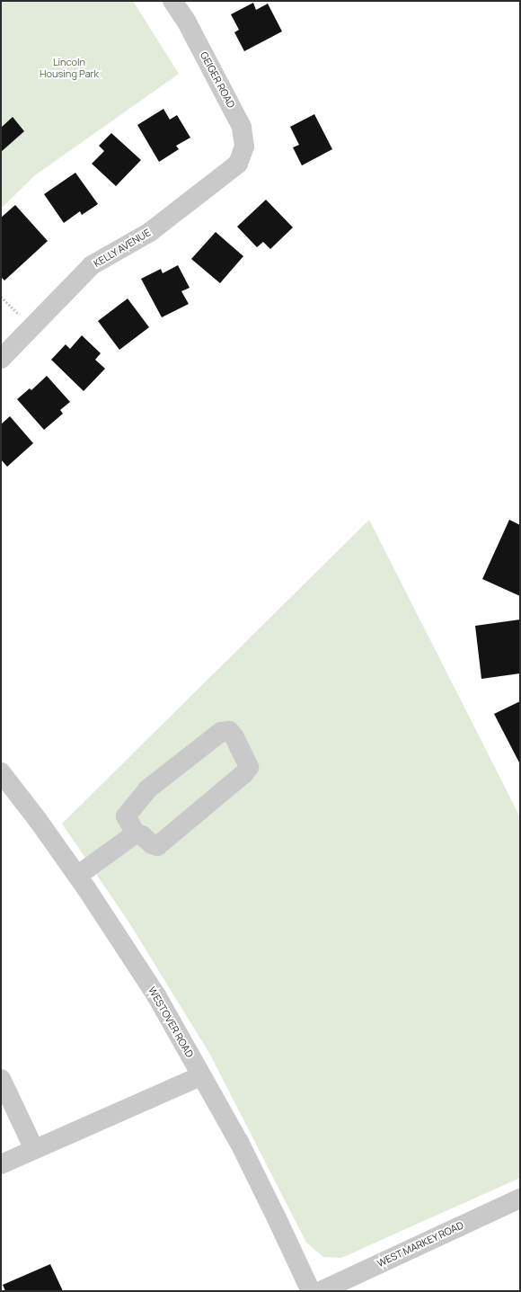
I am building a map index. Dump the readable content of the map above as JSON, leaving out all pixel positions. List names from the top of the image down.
{
  "streets": {
    "street": [
      "GEIGER ROAD",
      "KELLY AVENUE",
      "WESTOVER ROAD",
      "WEST MARKEY ROAD"
    ]
  },
  "crossings": [
    ["GEIGER ROAD", "KELLY AVENUE"]
  ],
  "parks": ["Lincoln Housing Park"]
}
